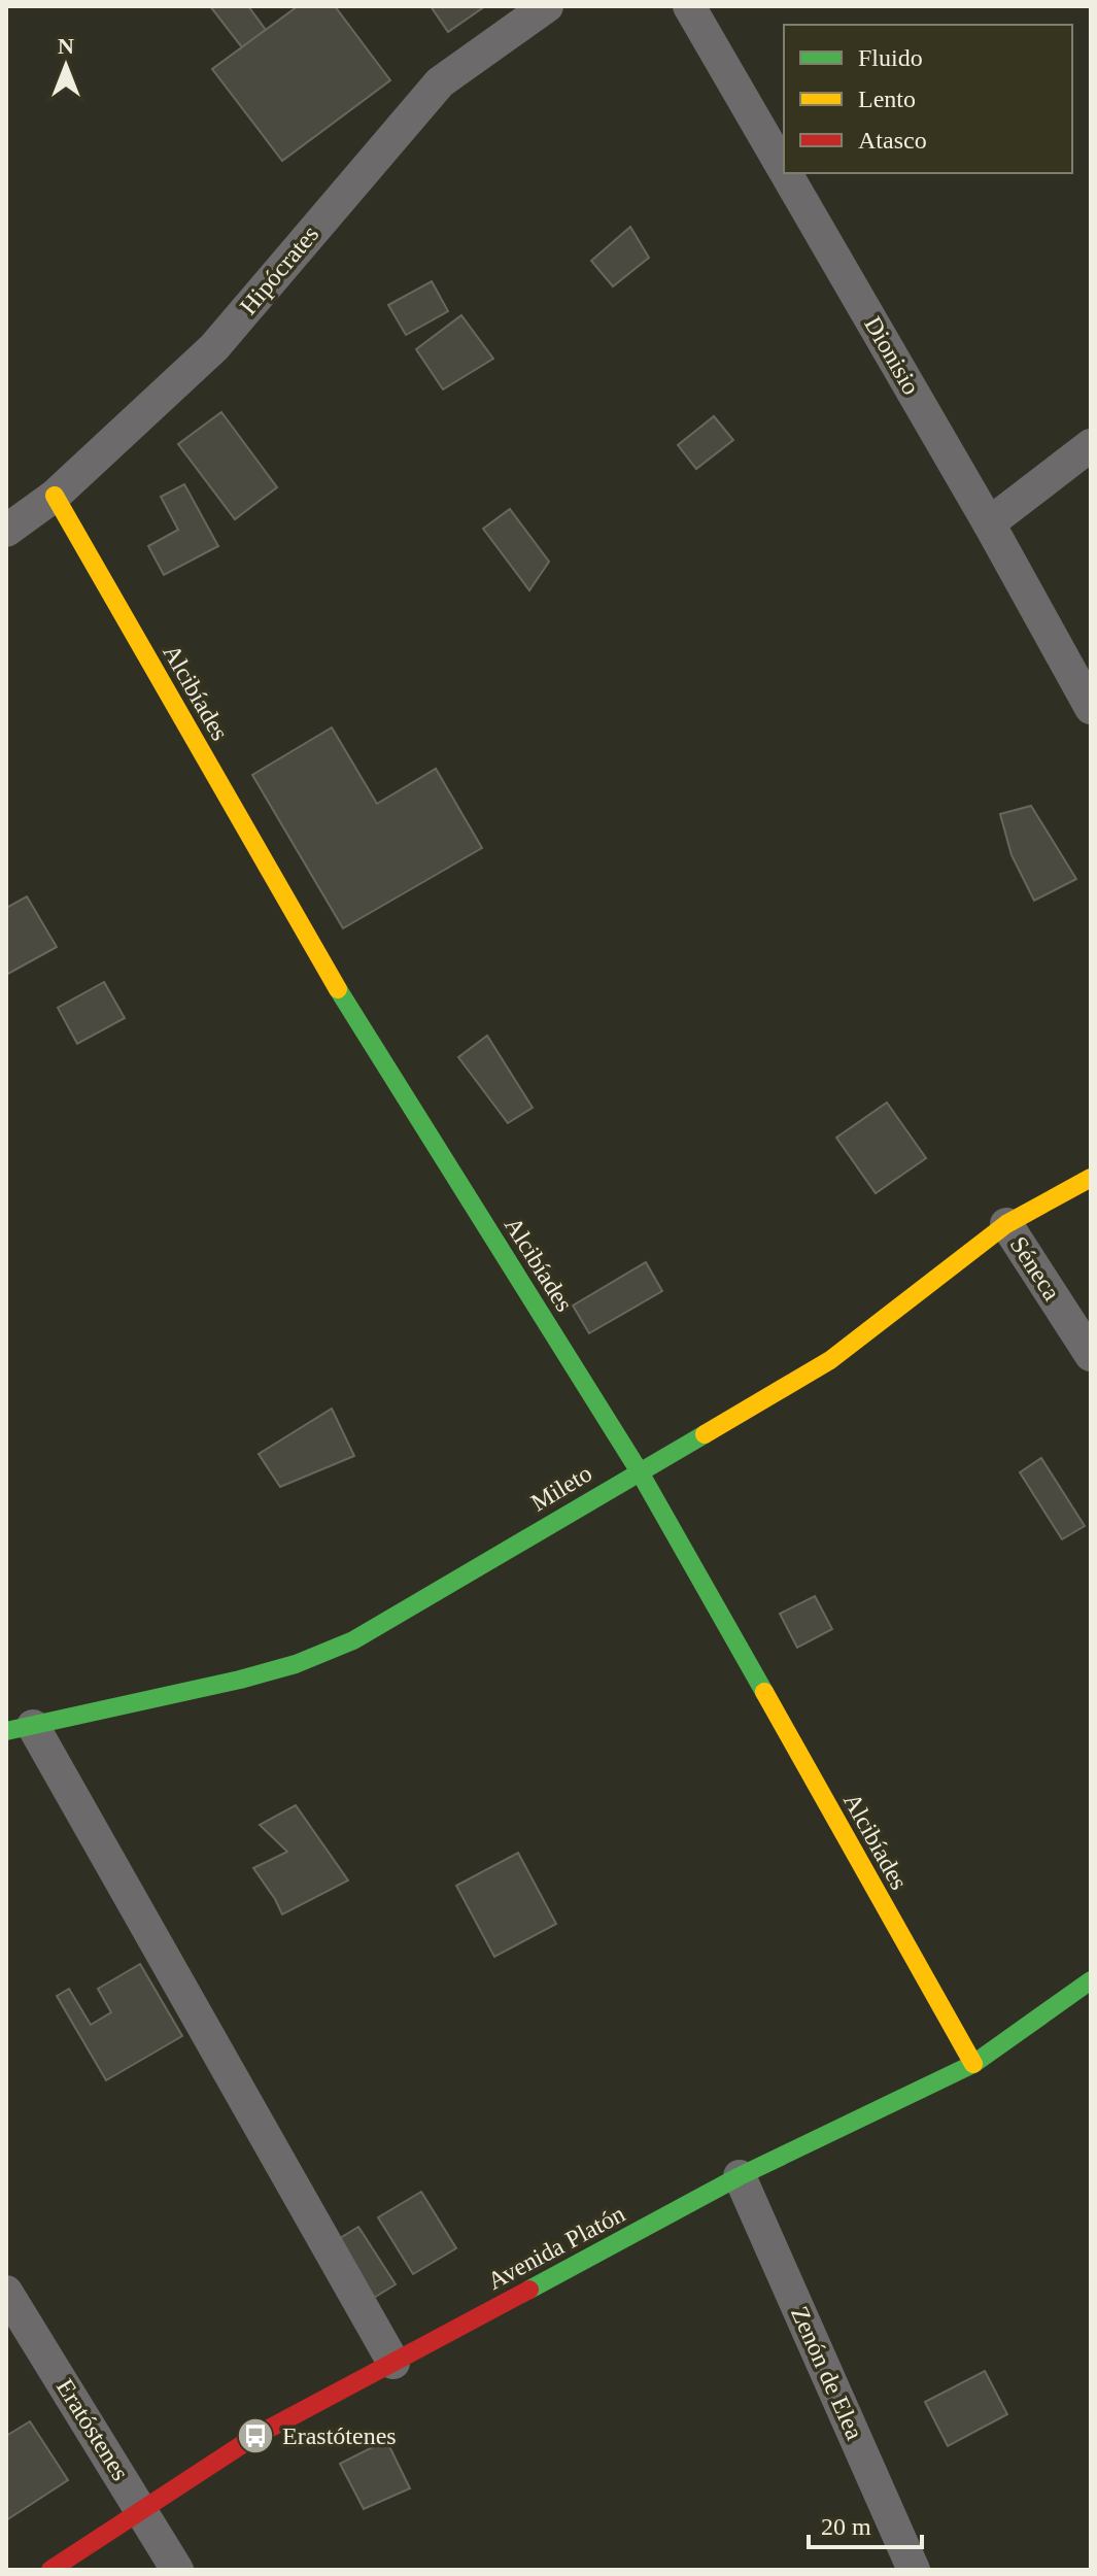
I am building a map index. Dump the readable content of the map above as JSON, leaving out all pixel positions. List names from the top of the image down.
{
  "streets": {
    "street": [
      "Hipócrates",
      "Dionisio",
      "Alcibíades",
      "Séneca",
      "Mileto",
      "Avenida Platón",
      "Zenón de Elea",
      "Eratóstenes"
    ]
  },
  "crossings": [
    ["Hipócrates", "Alcibíades"],
    ["Alcibíades", "Mileto"],
    ["Alcibíades", "Avenida Platón"],
    ["Séneca", "Mileto"],
    ["Avenida Platón", "Zenón de Elea"],
    ["Avenida Platón", "Eratóstenes"]
  ],
  "places": {
    "bus stop": ["Erastótenes"]
  },
  "legend": ["Fluido", "Lento", "Atasco"],
  "scale_bar": "20 m",
  "north": "top"
}
